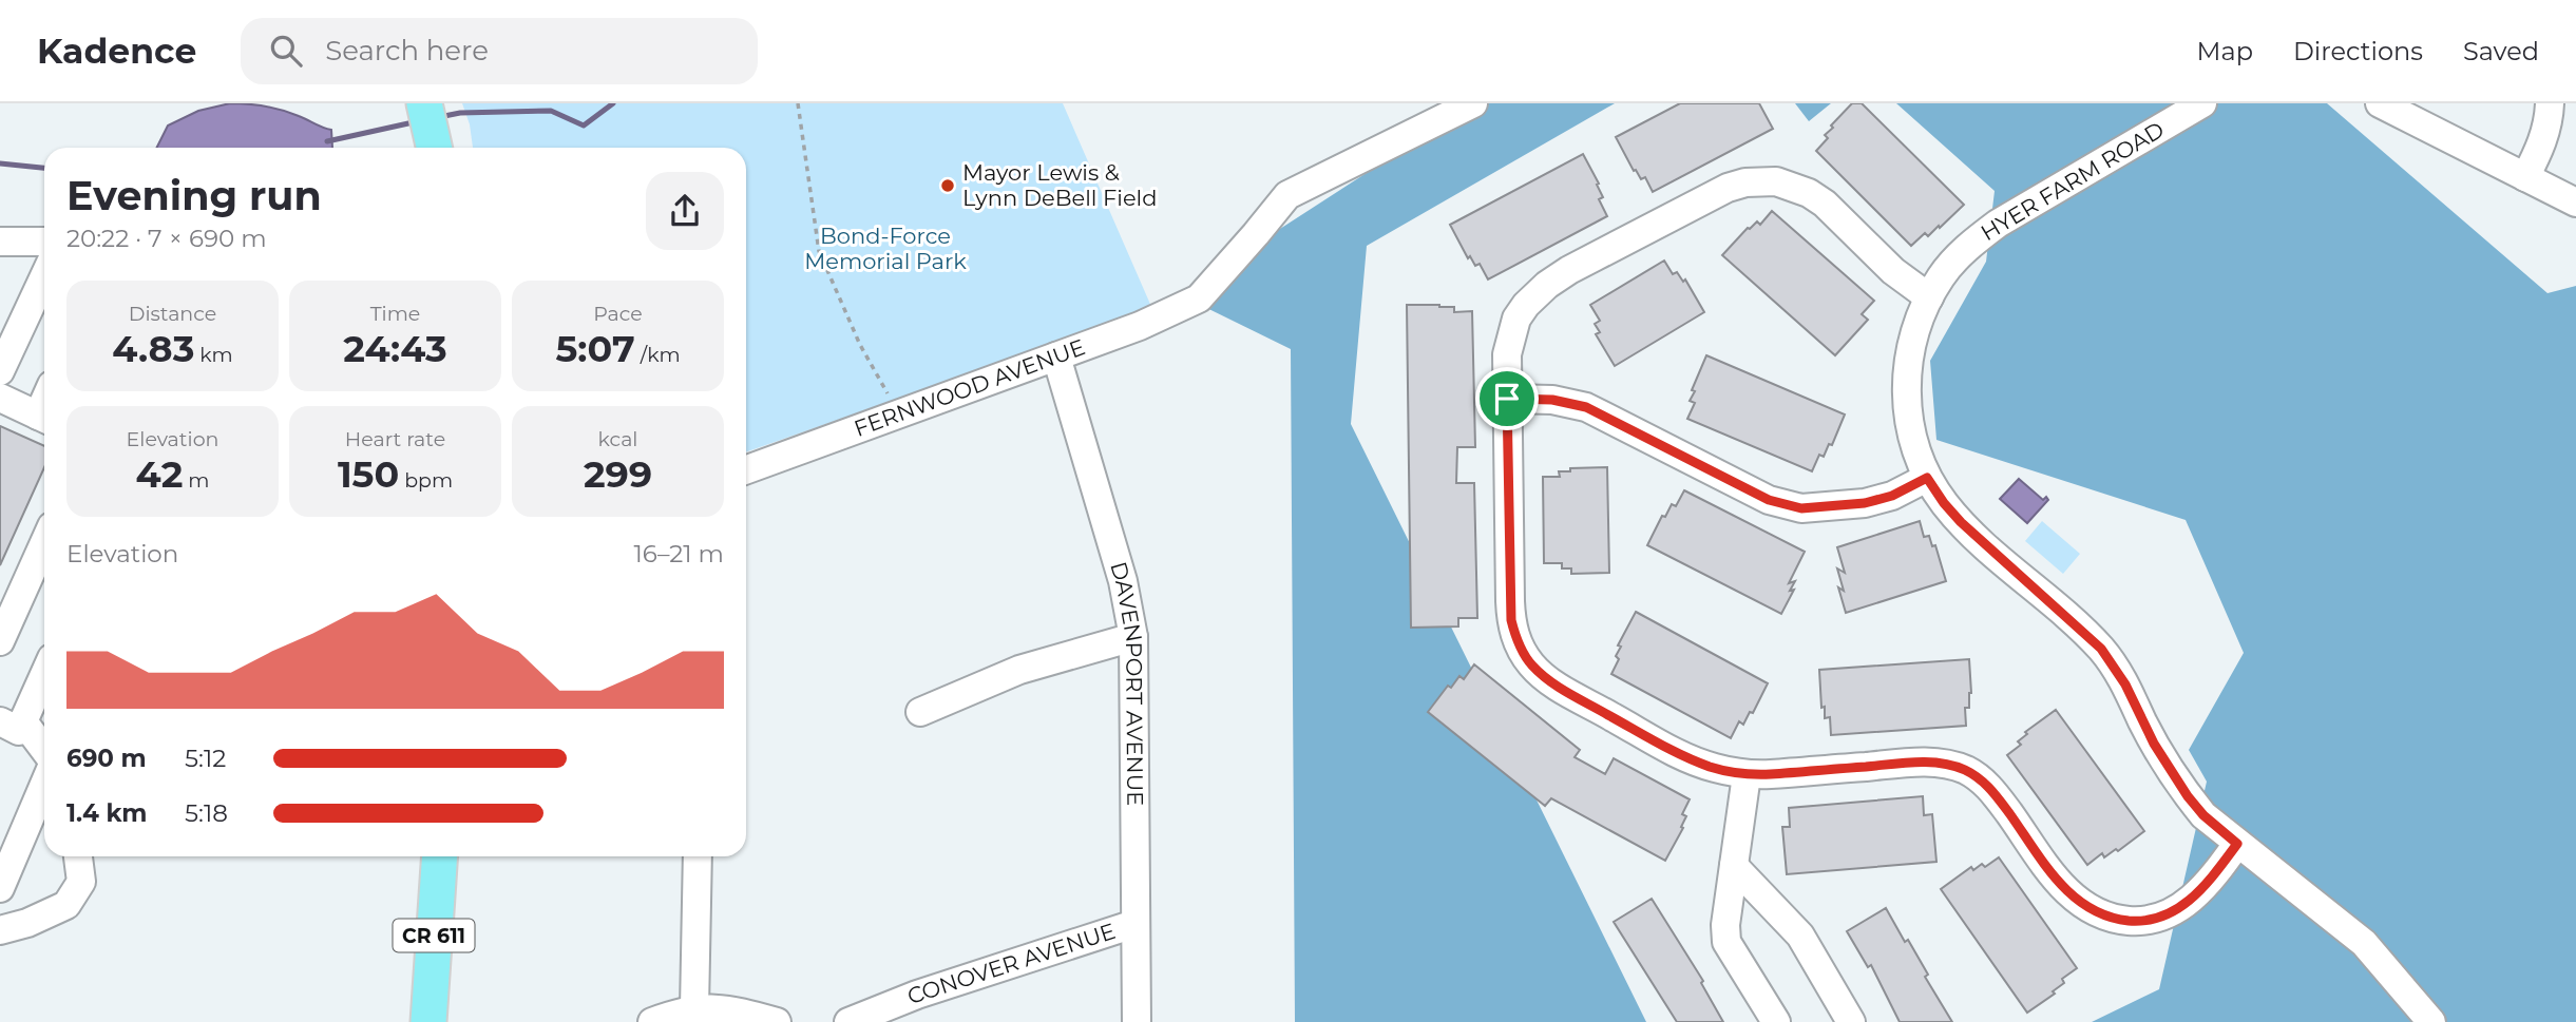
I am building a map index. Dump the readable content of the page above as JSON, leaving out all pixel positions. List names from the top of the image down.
{
  "streets": {
    "main road": ["CR 611"],
    "street": [
      "HYER FARM ROAD",
      "FERNWOOD AVENUE",
      "DAVENPORT AVENUE",
      "CONOVER AVENUE"
    ]
  },
  "crossings": [
    ["FERNWOOD AVENUE", "DAVENPORT AVENUE"],
    ["DAVENPORT AVENUE", "CONOVER AVENUE"]
  ],
  "parks": ["Bond-Force Memorial Park"],
  "places": ["Mayor Lewis & Lynn DeBell Field"],
  "page": {
    "header": "Kadence",
    "search": "Search here",
    "nav": ["Map", "Directions", "Saved"],
    "heading": ["Evening run", "20:22 · 7 × 690 m"],
    "stats": [
      ["Distance", "4.83 km"],
      ["Time", "24:43"],
      ["Pace", "5:07 /km"],
      ["Elevation", "42 m"],
      ["Heart rate", "150 bpm"],
      ["kcal", "299"]
    ],
    "chart": ["Elevation", "16–21 m"],
    "list": [
      {
        "name": "690 m",
        "note": "5:12"
      },
      {
        "name": "1.4 km",
        "note": "5:18"
      }
    ]
  }
}
